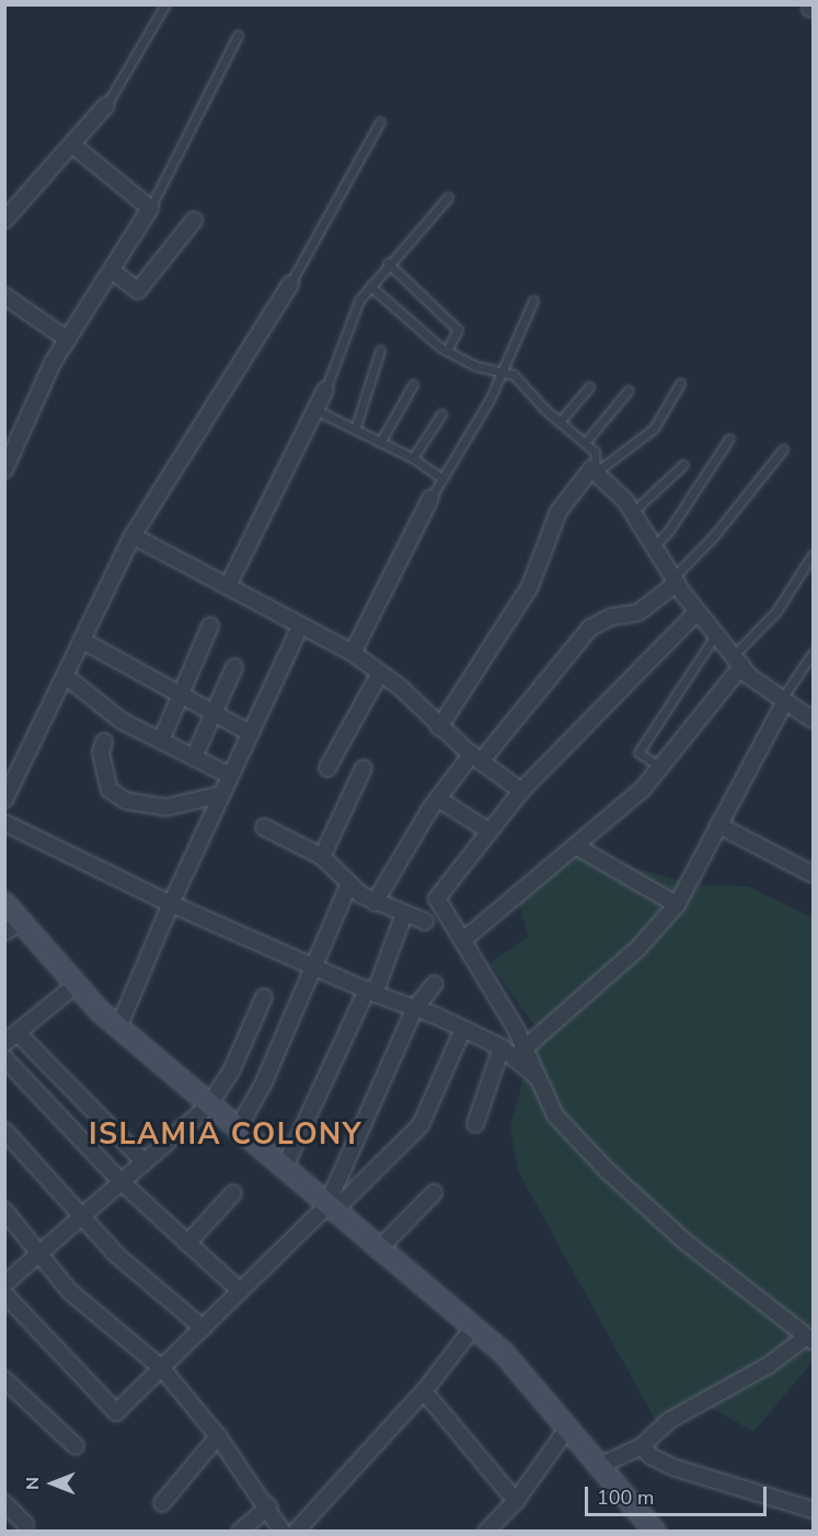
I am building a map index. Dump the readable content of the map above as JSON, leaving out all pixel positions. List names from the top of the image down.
{
  "districts": ["ISLAMIA COLONY"],
  "scale_bar": "100 m",
  "north": "left"
}
